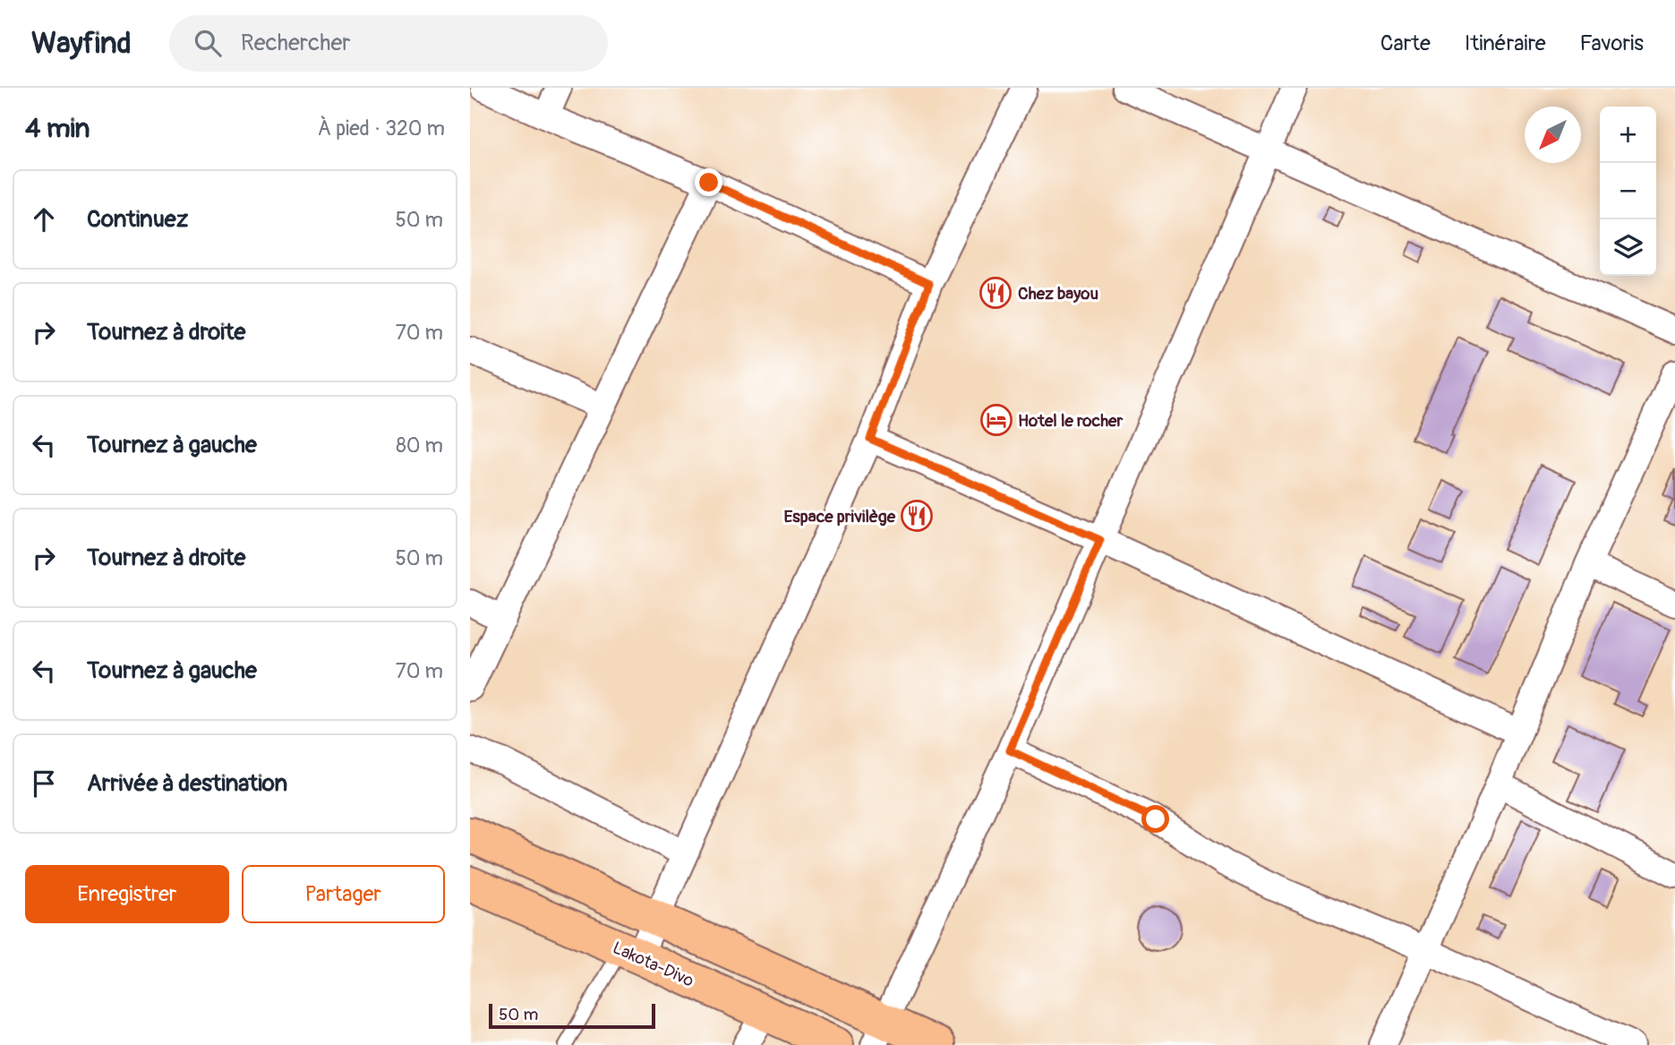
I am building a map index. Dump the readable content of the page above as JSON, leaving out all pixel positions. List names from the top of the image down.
{
  "streets": {
    "main road": ["Lakota-Divo"]
  },
  "places": {
    "restaurant": ["Chez bayou", "Espace privilège"],
    "hotel": ["Hotel le rocher"]
  },
  "scale_bar": "50 m",
  "north": "bottom left",
  "page": {
    "header": "Wayfind",
    "search": "Rechercher",
    "nav": ["Carte", "Itinéraire", "Favoris"],
    "heading": ["4 min", "À pied · 320 m"],
    "map_buttons": ["+", "−"],
    "list": [
      ["Continuez", "50 m"],
      ["Tournez à droite", "70 m"],
      ["Tournez à gauche", "80 m"],
      ["Tournez à droite", "50 m"],
      ["Tournez à gauche", "70 m"],
      "Arrivée à destination"
    ],
    "buttons": ["Enregistrer", "Partager"],
    "scale": "50 m"
  }
}
